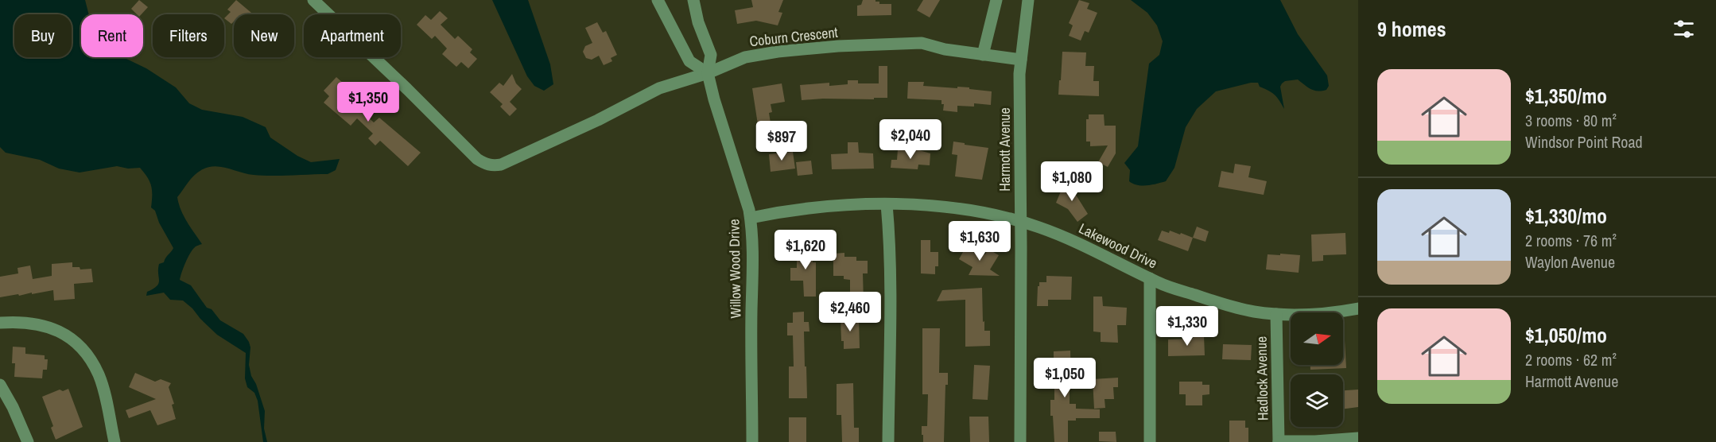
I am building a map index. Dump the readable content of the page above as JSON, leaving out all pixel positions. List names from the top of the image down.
{
  "streets": {
    "street": [
      "Coburn Crescent",
      "Harmott Avenue",
      "Lakewood Drive",
      "Willow Wood Drive",
      "Hadlock Avenue"
    ]
  },
  "crossings": [
    ["Coburn Crescent", "Harmott Avenue"],
    ["Coburn Crescent", "Willow Wood Drive"],
    ["Harmott Avenue", "Lakewood Drive"],
    ["Lakewood Drive", "Willow Wood Drive"],
    ["Lakewood Drive", "Hadlock Avenue"]
  ],
  "north": "right",
  "page": {
    "heading": "9 homes",
    "chip": [
      "Buy",
      "Rent",
      "Filters",
      "New",
      "Apartment"
    ],
    "list": [
      {
        "name": "$1,350/mo",
        "note": "3 rooms · 80 m² · Windsor Point Road"
      },
      {
        "name": "$1,330/mo",
        "note": "2 rooms · 76 m² · Waylon Avenue"
      },
      {
        "name": "$1,050/mo",
        "note": "2 rooms · 62 m² · Harmott Avenue"
      }
    ],
    "price": [
      "$1,350",
      "$2,040",
      "$897",
      "$1,080",
      "$1,630",
      "$1,620",
      "$2,460",
      "$1,330",
      "$1,050"
    ]
  }
}
